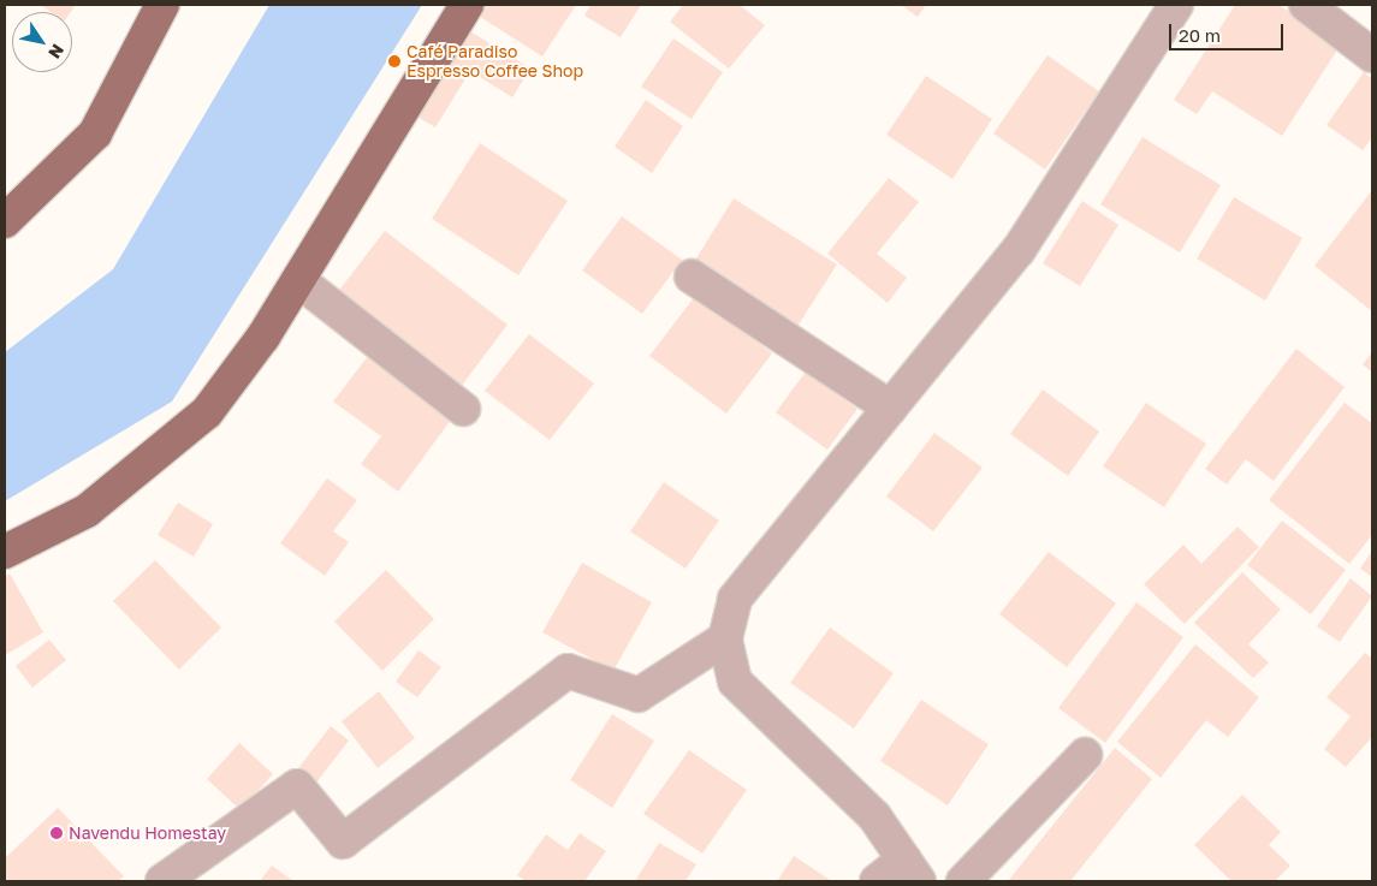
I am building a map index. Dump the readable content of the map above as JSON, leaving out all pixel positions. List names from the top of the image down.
{
  "places": ["Café Paradiso Espresso Coffee Shop", "Navendu Homestay"],
  "scale_bar": "20 m",
  "north": "bottom right"
}
